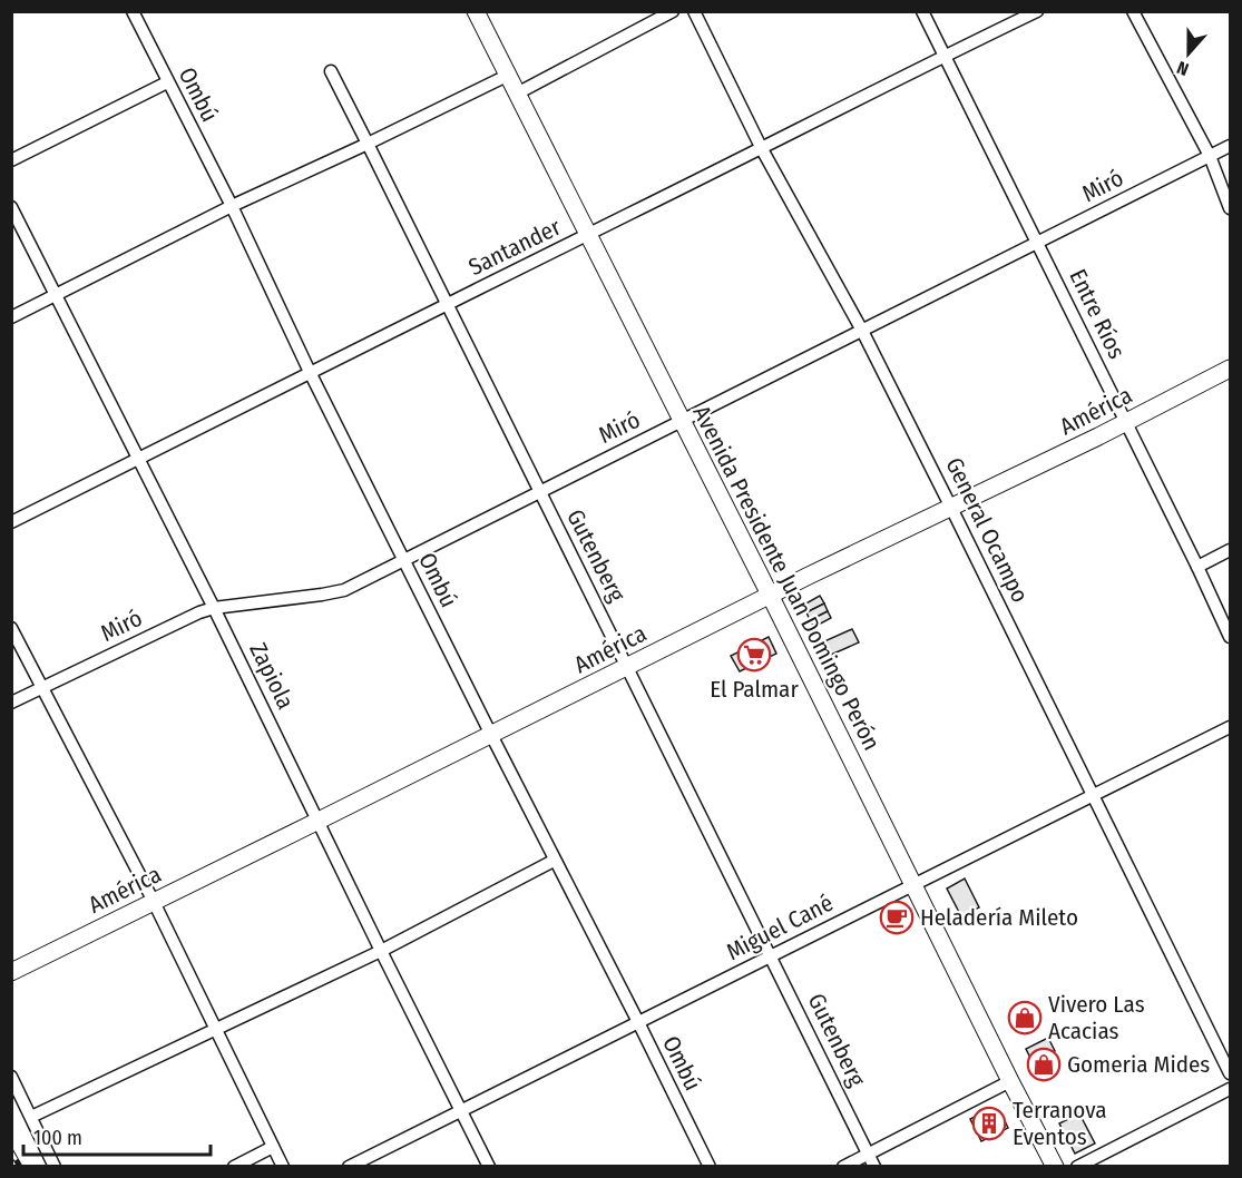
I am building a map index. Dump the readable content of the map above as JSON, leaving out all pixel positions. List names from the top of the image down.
{
  "streets": {
    "street": [
      "Ombú",
      "Miró",
      "Santander",
      "Entre Ríos",
      "América",
      "General Ocampo",
      "Gutenberg",
      "Avenida Presidente Juan Domingo Perón",
      "Zapiola",
      "Miguel Cané"
    ]
  },
  "crossings": [
    ["Ombú", "Miró"],
    ["Ombú", "Santander"],
    ["Ombú", "América"],
    ["Ombú", "Miguel Cané"],
    ["Miró", "Entre Ríos"],
    ["Miró", "General Ocampo"],
    ["Miró", "Gutenberg"],
    ["Miró", "Avenida Presidente Juan Domingo Perón"],
    ["Miró", "Zapiola"],
    ["Santander", "Entre Ríos"],
    ["Santander", "General Ocampo"],
    ["Santander", "Gutenberg"],
    ["Santander", "Avenida Presidente Juan Domingo Perón"],
    ["Santander", "Zapiola"],
    ["Entre Ríos", "América"],
    ["América", "General Ocampo"],
    ["América", "Gutenberg"],
    ["América", "Avenida Presidente Juan Domingo Perón"],
    ["América", "Zapiola"],
    ["General Ocampo", "Miguel Cané"],
    ["Gutenberg", "Miguel Cané"],
    ["Avenida Presidente Juan Domingo Perón", "Miguel Cané"],
    ["Zapiola", "Miguel Cané"]
  ],
  "places": {
    "supermarket": ["El Palmar"],
    "cafe": ["Heladería Mileto"],
    "shop": ["Vivero Las Acacias", "Gomeria Mides"],
    "building": ["Terranova Eventos"]
  },
  "scale_bar": "100 m",
  "north": "bottom"
}
